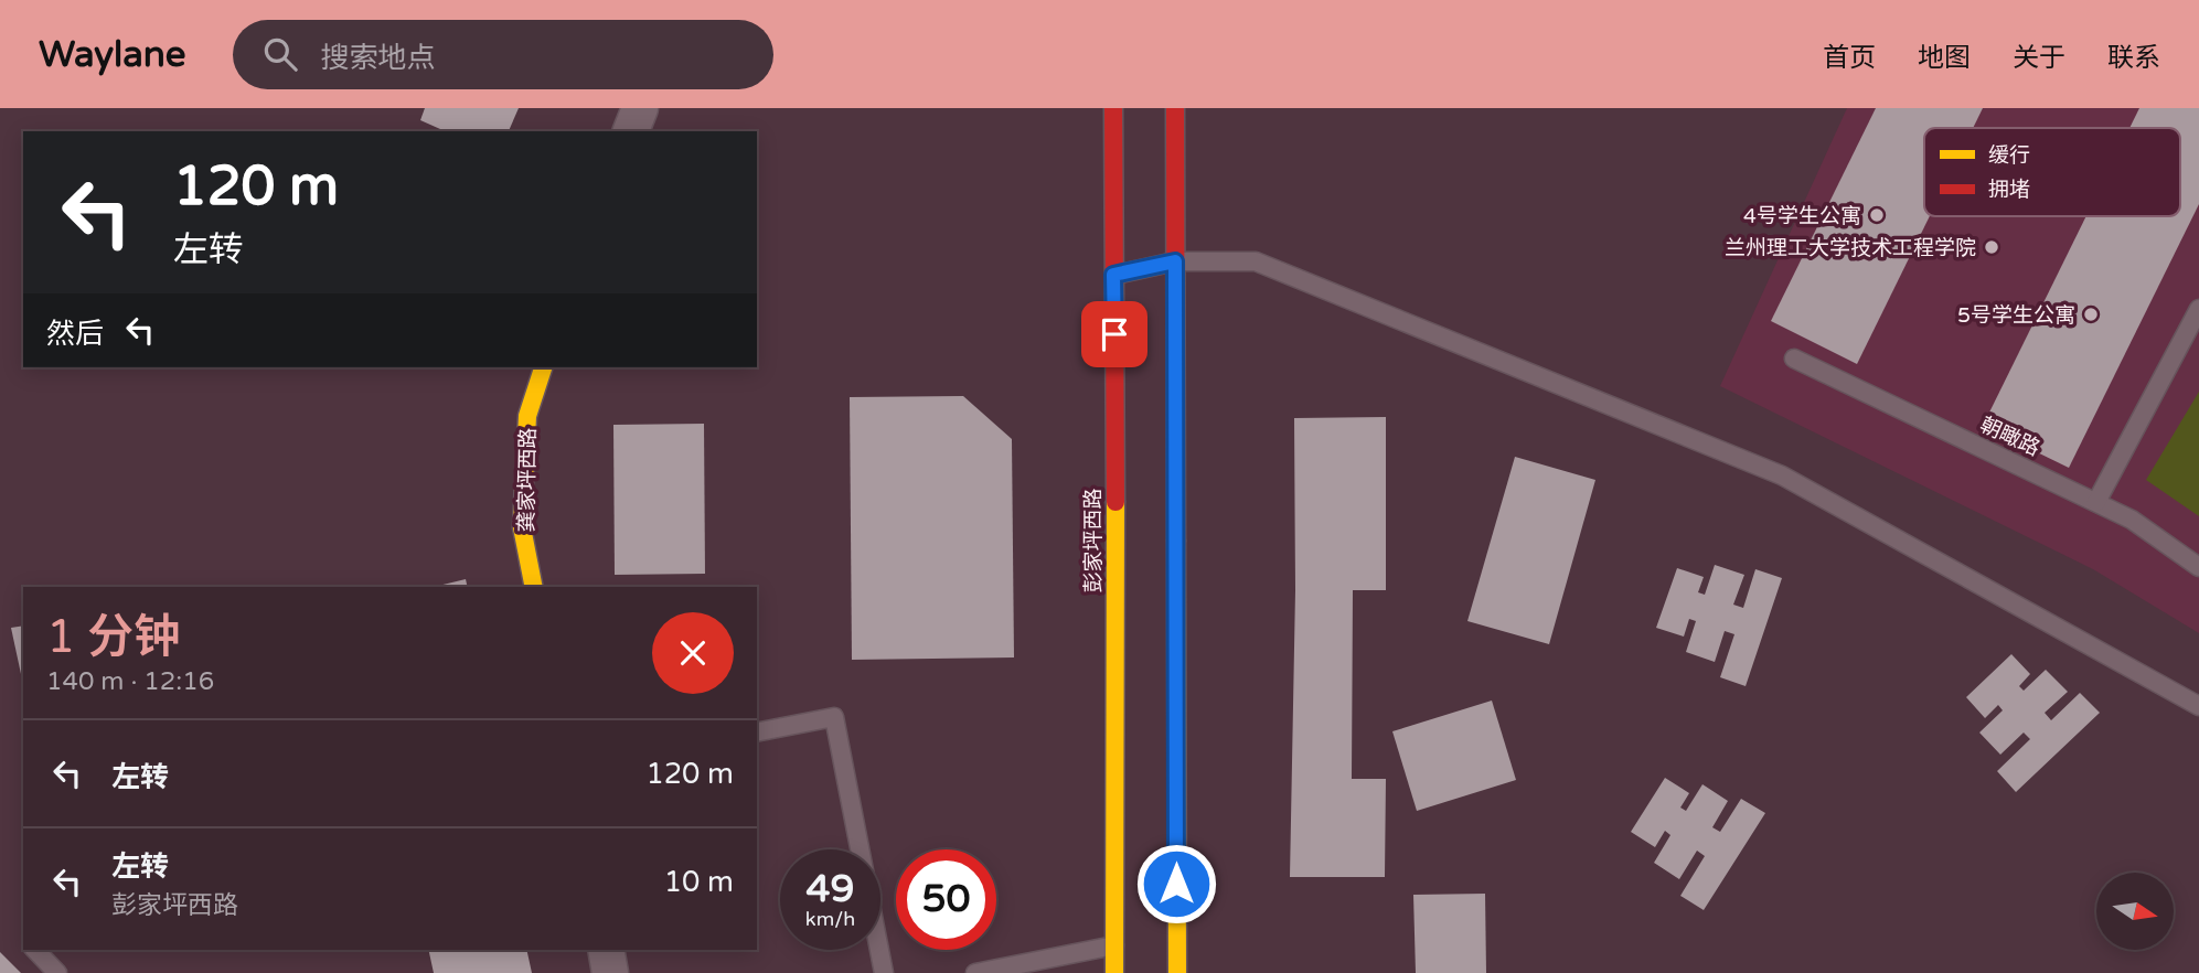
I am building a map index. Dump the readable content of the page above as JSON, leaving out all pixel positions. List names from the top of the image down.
{
  "streets": {
    "main road": ["龚家坪西路", "彭家坪西路"],
    "lane": ["朝瞰路"]
  },
  "places": ["4号学生公寓", "兰州理工大学技术工程学院", "5号学生公寓"],
  "legend": ["缓行", "拥堵"],
  "north": "right",
  "page": {
    "header": "Waylane",
    "search": "搜索地点",
    "nav": [
      "首页",
      "地图",
      "关于",
      "联系"
    ],
    "turn": ["120 m", "左转"],
    "then": "然后",
    "heading": ["1 分钟", "140 m · 12:16"],
    "list": [
      {
        "name": "左转",
        "value": "120 m"
      },
      {
        "name": "左转",
        "note": "彭家坪西路",
        "value": "10 m"
      }
    ],
    "speed": "49 km/h",
    "limit": "50"
  }
}
